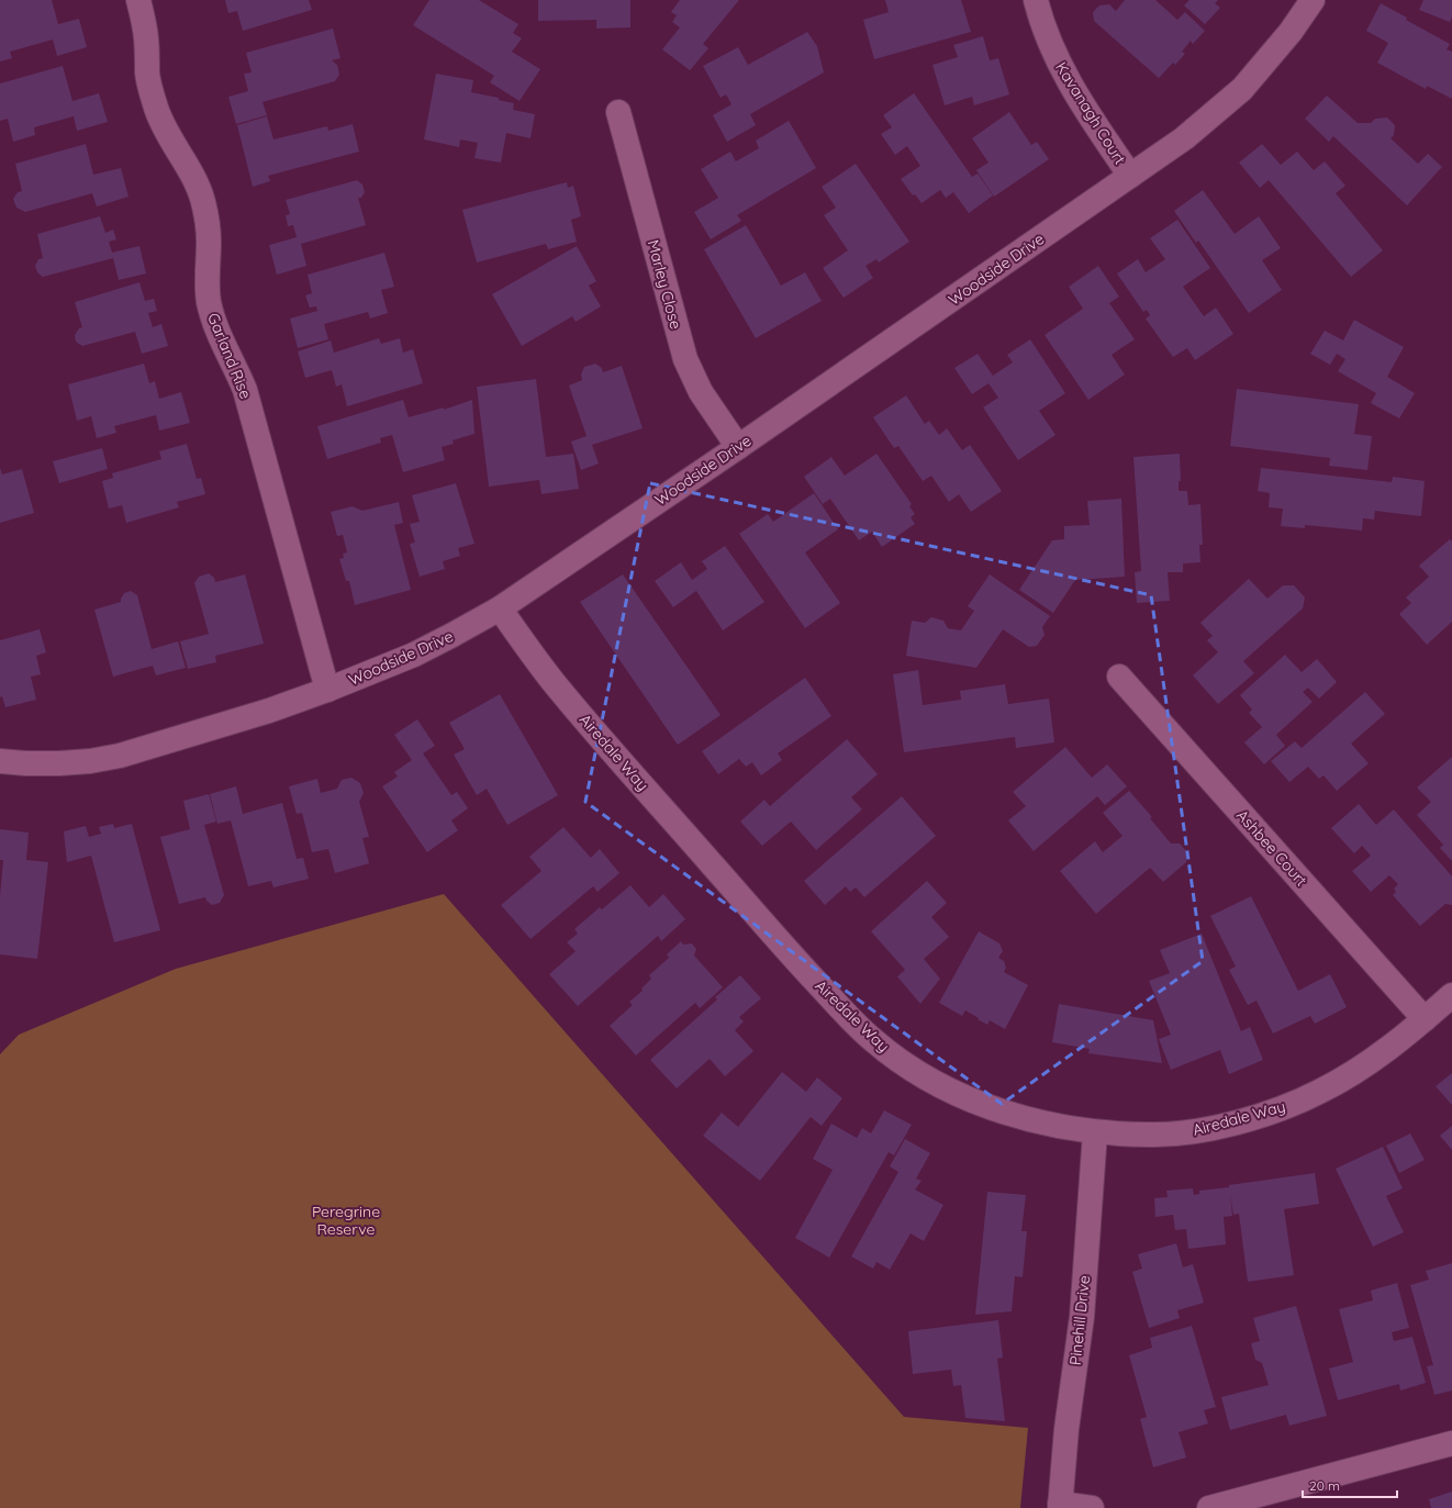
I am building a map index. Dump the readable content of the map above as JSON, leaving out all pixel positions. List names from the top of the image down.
{
  "streets": {
    "street": [
      "Kavanagh Court",
      "Woodside Drive",
      "Marley Close",
      "Garland Rise",
      "Airedale Way",
      "Ashbee Court",
      "Pinehill Drive"
    ]
  },
  "crossings": [
    ["Kavanagh Court", "Woodside Drive"],
    ["Woodside Drive", "Marley Close"],
    ["Woodside Drive", "Garland Rise"],
    ["Woodside Drive", "Airedale Way"],
    ["Airedale Way", "Ashbee Court"],
    ["Airedale Way", "Pinehill Drive"]
  ],
  "parks": ["Peregrine Reserve"],
  "scale_bar": "20 m"
}
